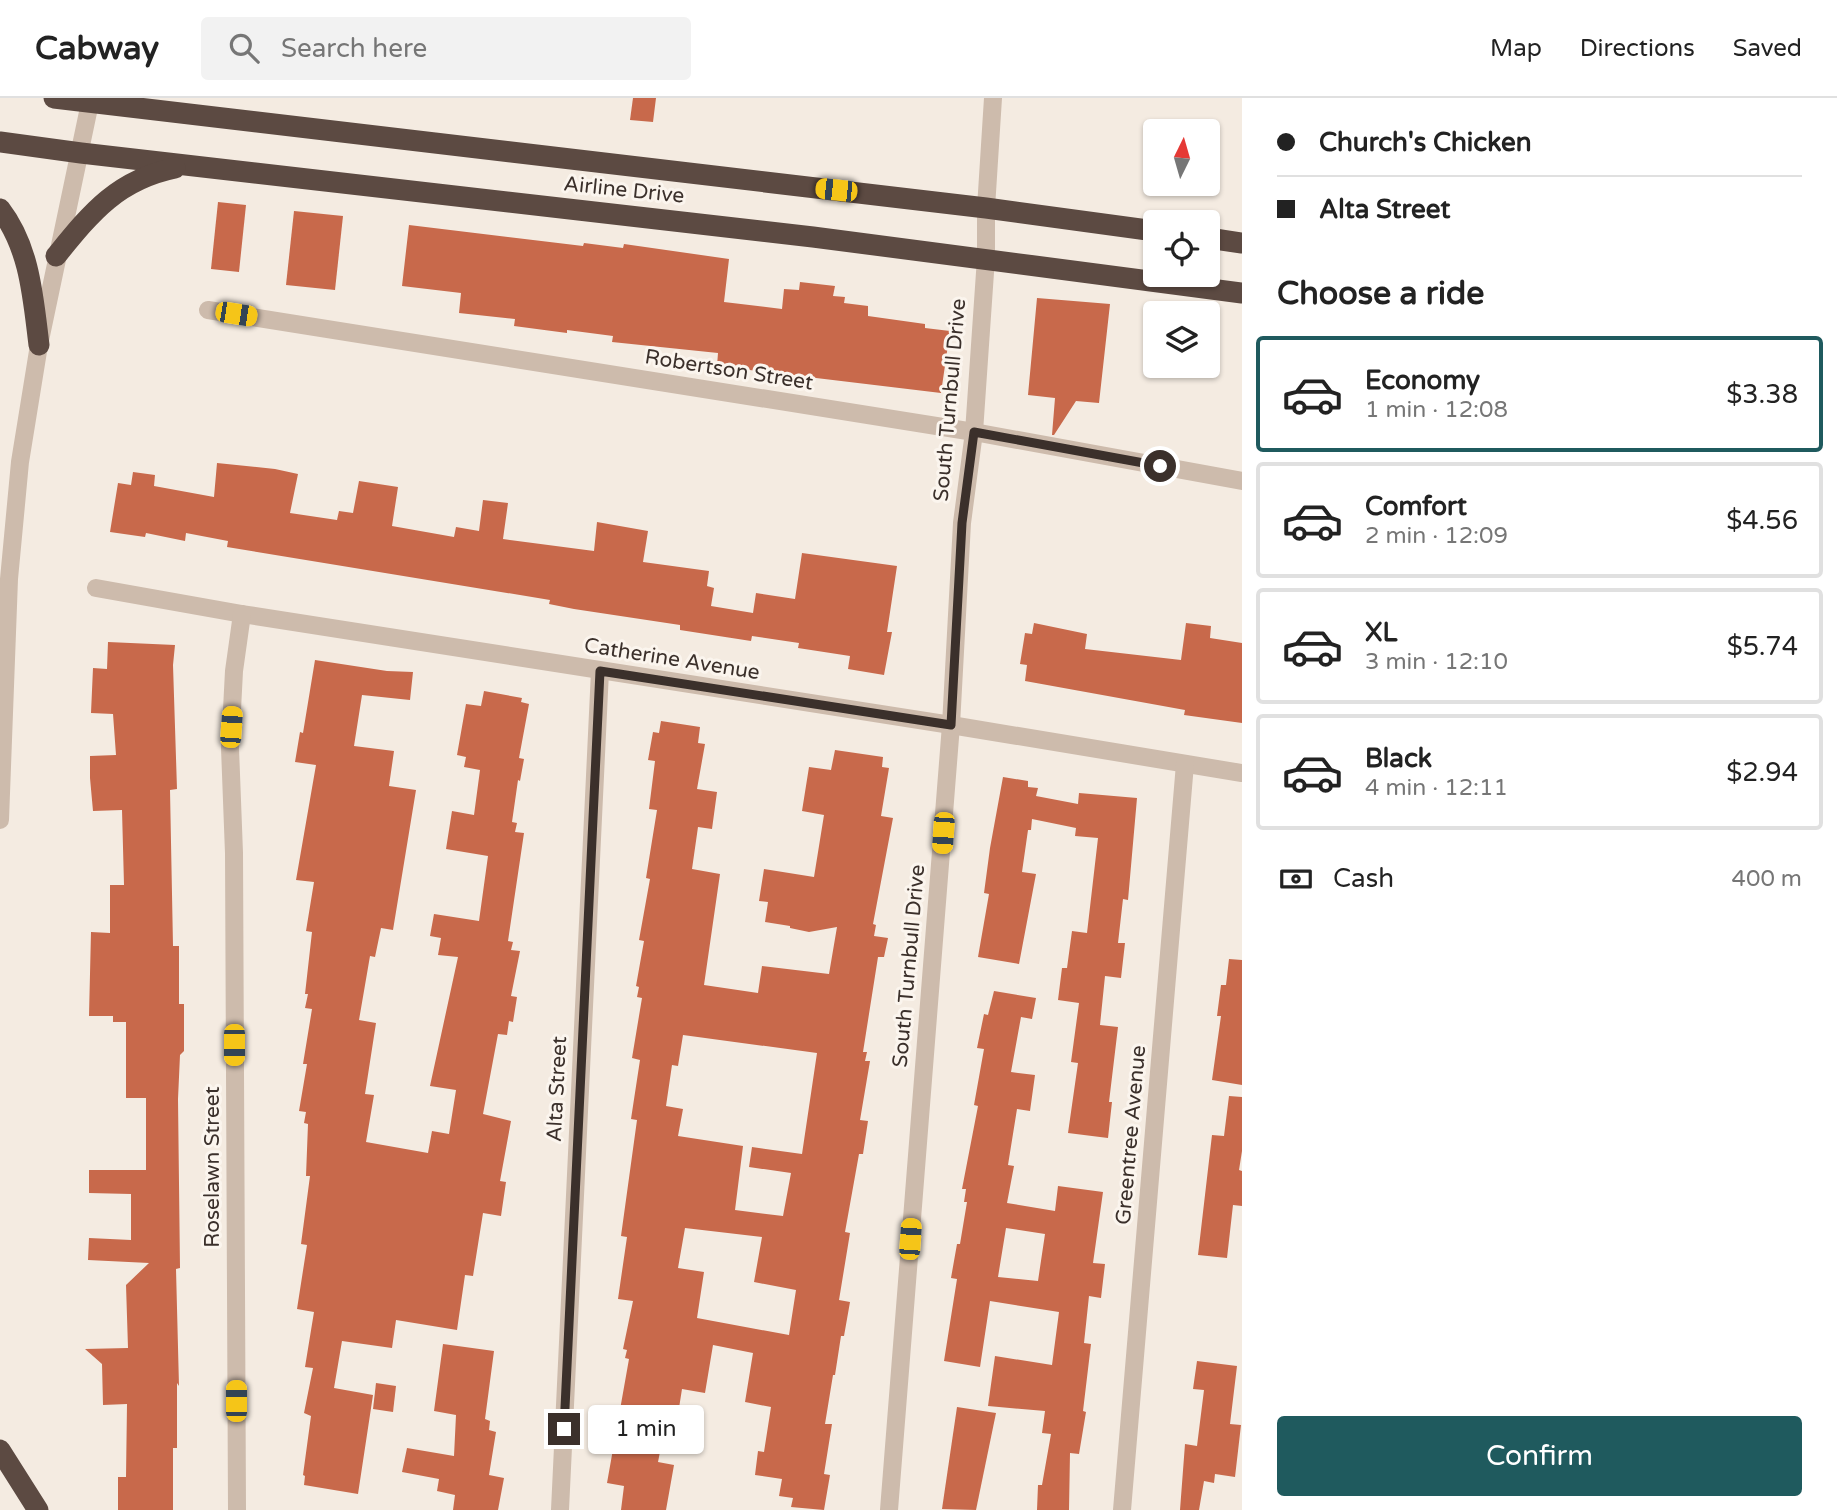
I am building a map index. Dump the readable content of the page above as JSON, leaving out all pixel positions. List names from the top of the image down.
{
  "streets": {
    "highway": ["Airline Drive"],
    "street": [
      "Robertson Street",
      "South Turnbull Drive",
      "Catherine Avenue",
      "Alta Street",
      "Greentree Avenue",
      "Roselawn Street"
    ]
  },
  "crossings": [
    ["Airline Drive", "South Turnbull Drive"],
    ["Robertson Street", "South Turnbull Drive"],
    ["South Turnbull Drive", "Catherine Avenue"],
    ["Catherine Avenue", "Alta Street"],
    ["Catherine Avenue", "Greentree Avenue"],
    ["Catherine Avenue", "Roselawn Street"]
  ],
  "north": "top",
  "page": {
    "header": "Cabway",
    "search": "Search here",
    "nav": ["Map", "Directions", "Saved"],
    "banner": ["Church's Chicken", "Alta Street"],
    "heading": "Choose a ride",
    "list": [
      {
        "name": "Economy",
        "note": "1 min · 12:08",
        "value": "$3.38"
      },
      {
        "name": "Comfort",
        "note": "2 min · 12:09",
        "value": "$4.56"
      },
      {
        "name": "XL",
        "note": "3 min · 12:10",
        "value": "$5.74"
      },
      {
        "name": "Black",
        "note": "4 min · 12:11",
        "value": "$2.94"
      }
    ],
    "pay": ["Cash", "400 m"],
    "buttons": "Confirm",
    "bubble": "1 min"
  }
}
